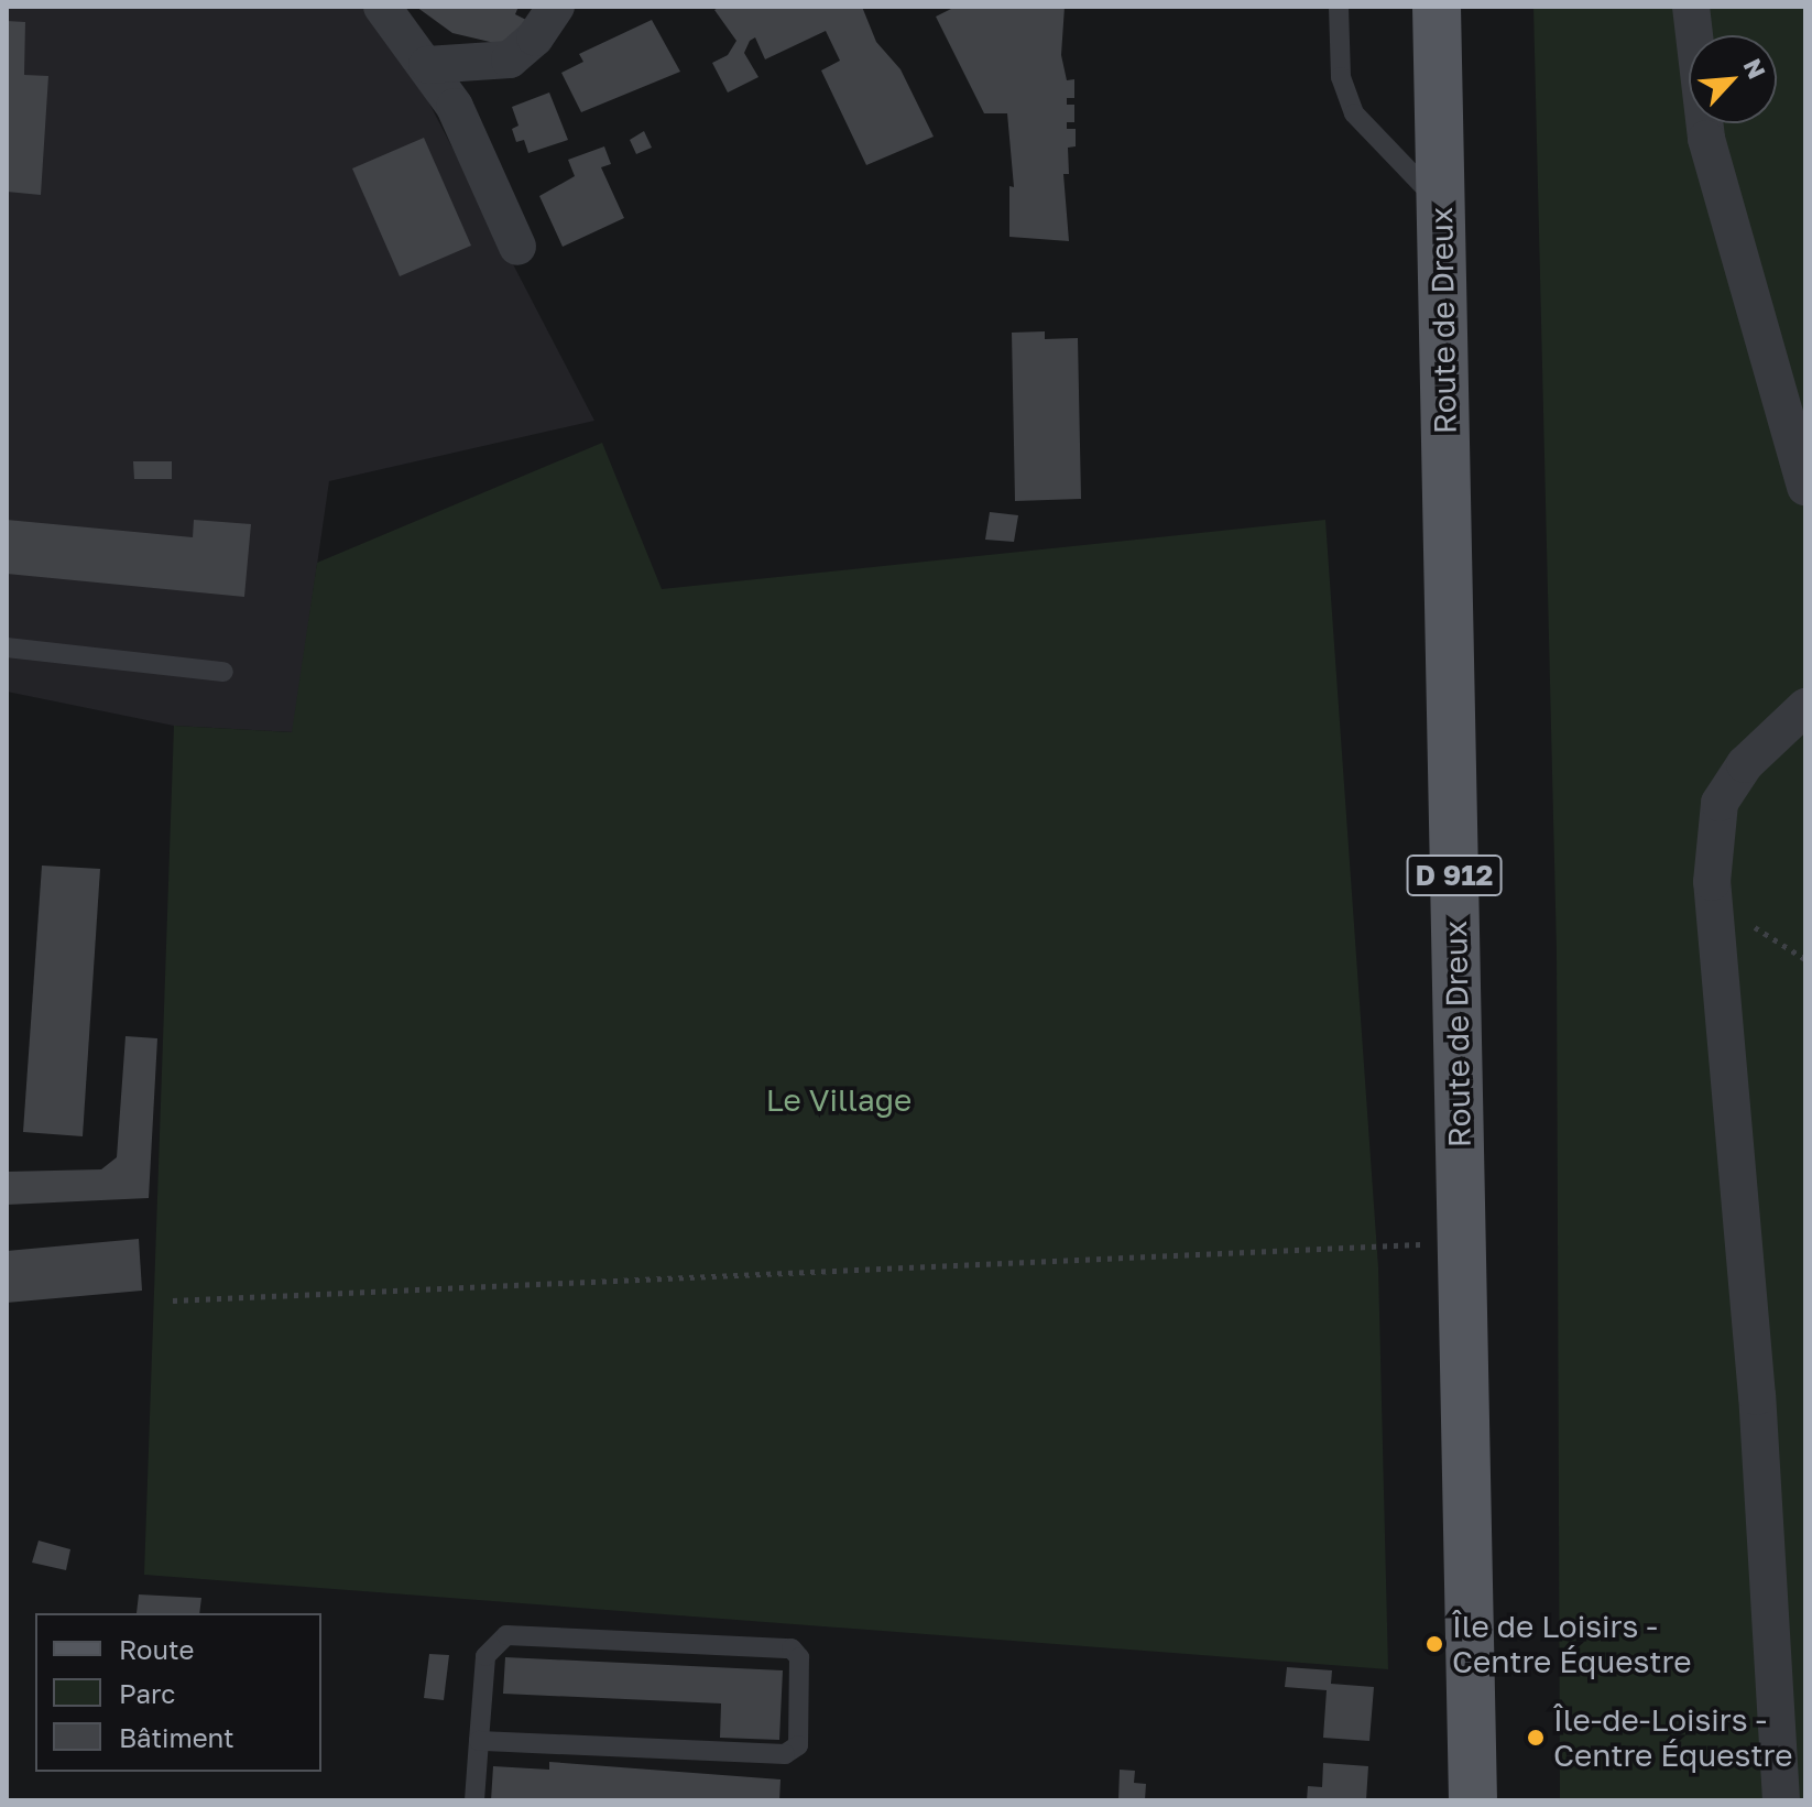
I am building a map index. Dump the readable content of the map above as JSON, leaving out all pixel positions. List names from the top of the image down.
{
  "streets": {
    "main road": ["Route de Dreux", "D 912"]
  },
  "parks": ["Le Village"],
  "places": ["Île de Loisirs - Centre Équestre", "Île-de-Loisirs - Centre Équestre"],
  "legend": ["Route", "Parc", "Bâtiment"],
  "north": "top right"
}
